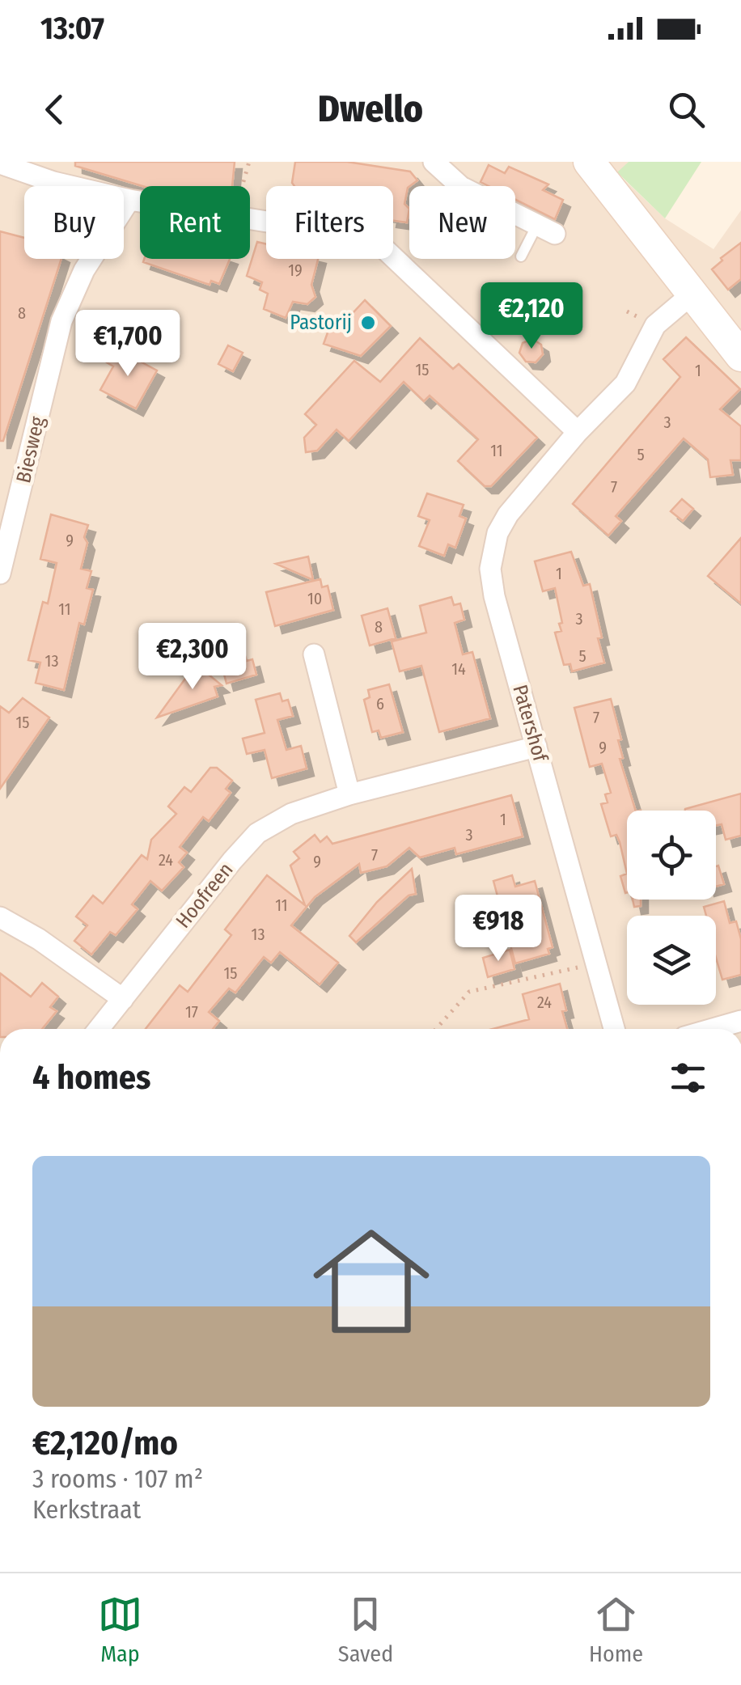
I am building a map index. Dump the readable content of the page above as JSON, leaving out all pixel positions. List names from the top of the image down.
{
  "streets": {
    "street": ["Biesweg", "Patershof", "Hoofreen"]
  },
  "crossings": [
    ["Patershof", "Hoofreen"]
  ],
  "places": ["Pastorij"],
  "house_numbers": [
    "19",
    "8",
    "15",
    "1",
    "3",
    "11",
    "5",
    "7",
    "9",
    "1",
    "10",
    "11",
    "3",
    "8",
    "5",
    "13",
    "14",
    "6",
    "7",
    "15",
    "9",
    "1",
    "3",
    "7",
    "24",
    "9",
    "11",
    "13",
    "15",
    "24",
    "17"
  ],
  "page": {
    "status": "13:07",
    "header": "Dwello",
    "chip": [
      "Buy",
      "Rent",
      "Filters",
      "New"
    ],
    "price": [
      "€2,120",
      "€1,700",
      "€2,300",
      "€918"
    ],
    "heading": "4 homes",
    "list": [
      {
        "name": "€2,120/mo",
        "note": "3 rooms · 107 m² · Kerkstraat"
      }
    ],
    "tabs": ["Map", "Saved", "Home"]
  }
}
